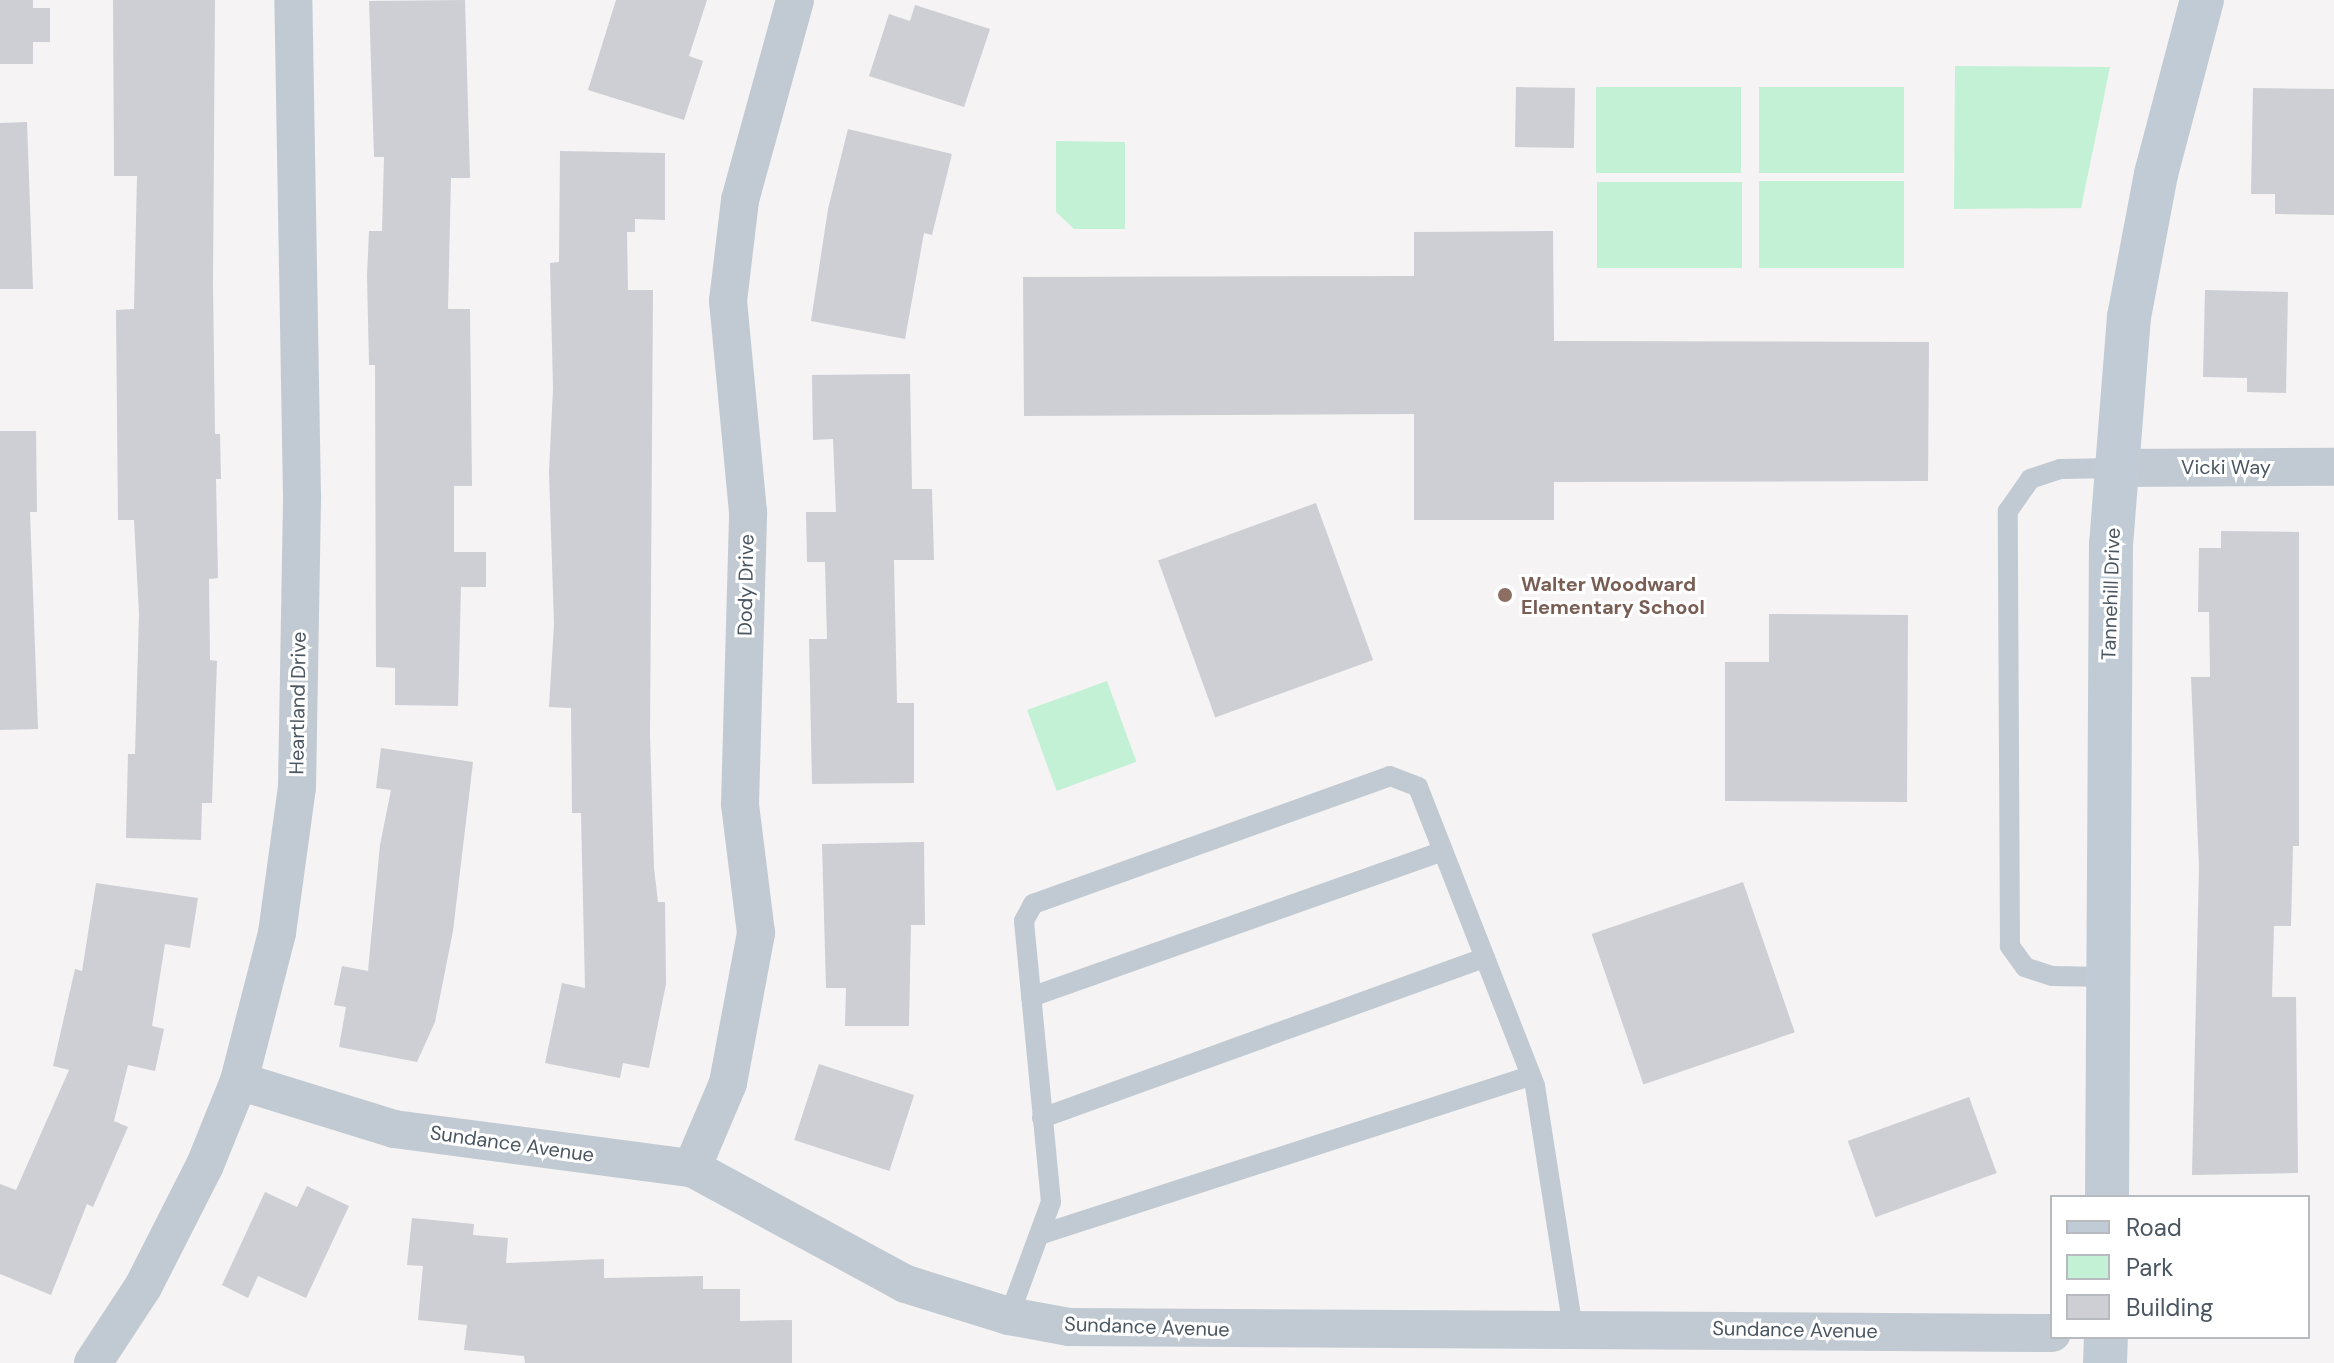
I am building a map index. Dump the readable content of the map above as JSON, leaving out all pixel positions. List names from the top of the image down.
{
  "streets": {
    "street": [
      "Vicki Way",
      "Dody Drive",
      "Tannehill Drive",
      "Heartland Drive",
      "Sundance Avenue"
    ]
  },
  "crossings": [
    ["Vicki Way", "Tannehill Drive"],
    ["Dody Drive", "Sundance Avenue"],
    ["Heartland Drive", "Sundance Avenue"]
  ],
  "places": ["Walter Woodward Elementary School"],
  "legend": ["Road", "Park", "Building"]
}
